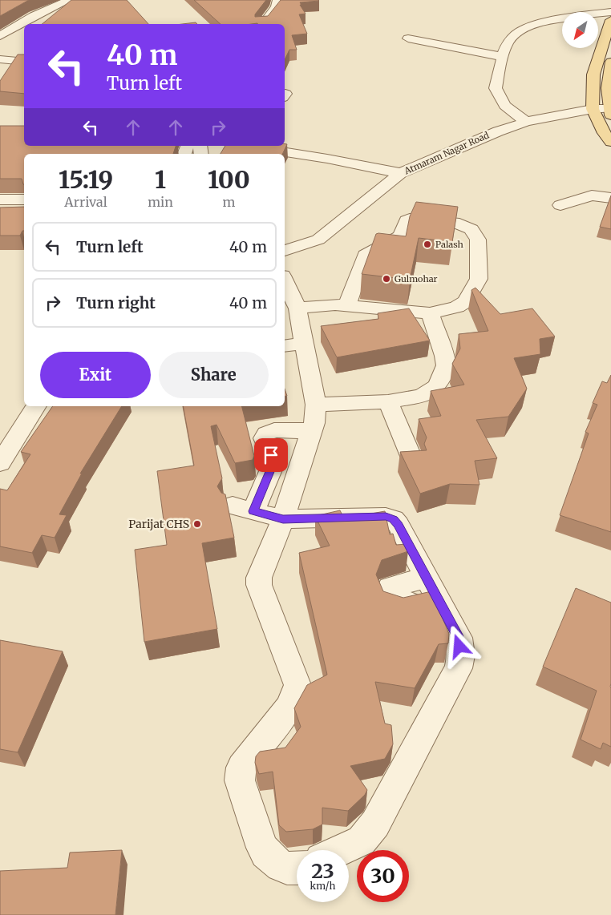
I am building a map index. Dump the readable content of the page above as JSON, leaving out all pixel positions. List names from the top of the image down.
{
  "streets": {
    "street": ["Atmaram Nagar Road"]
  },
  "places": ["Palash", "Gulmohar", "Parijat CHS"],
  "north": "bottom left",
  "page": {
    "turn": ["40 m", "Turn left"],
    "eta": [
      "15:19",
      "Arrival",
      "1",
      "min",
      "100",
      "m"
    ],
    "list": [
      {
        "name": "Turn left",
        "value": "40 m"
      },
      {
        "name": "Turn right",
        "value": "40 m"
      }
    ],
    "buttons": ["Exit", "Share"],
    "speed": "23 km/h",
    "limit": "30"
  }
}
